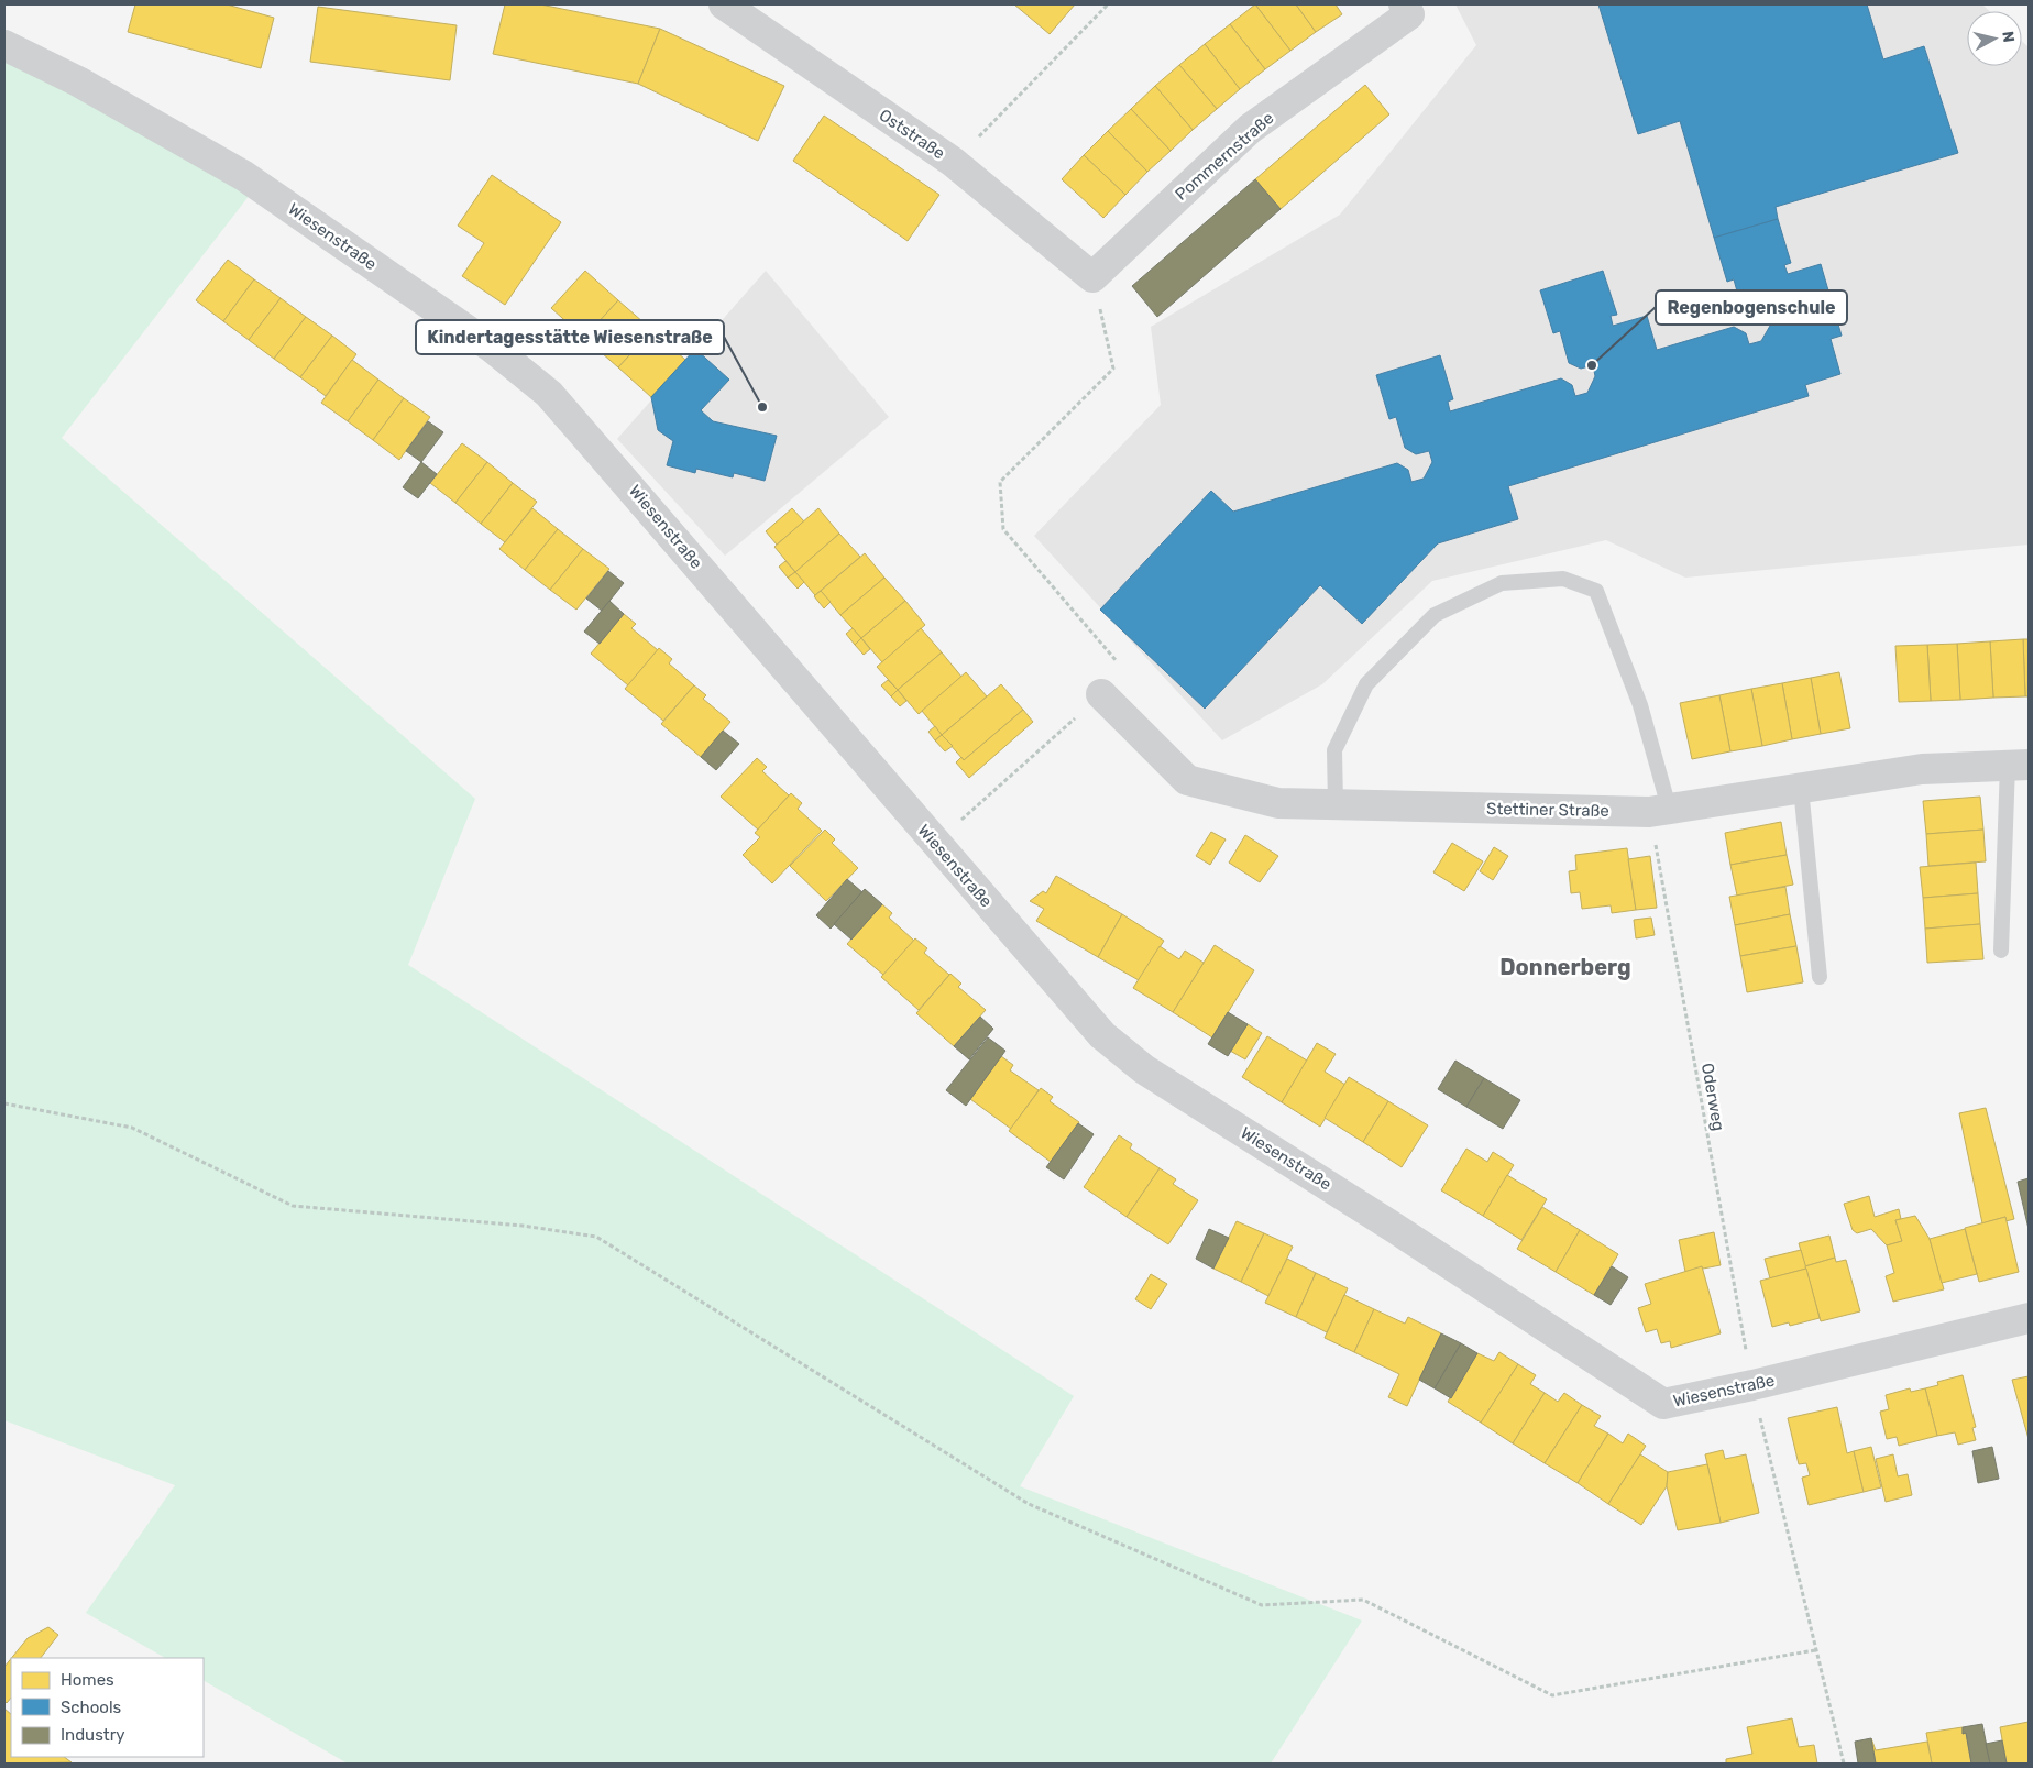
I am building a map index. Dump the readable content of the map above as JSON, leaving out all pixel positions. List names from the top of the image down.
{
  "streets": {
    "street": [
      "Oststraße",
      "Pommernstraße",
      "Wiesenstraße",
      "Stettiner Straße"
    ],
    "path": ["Oderweg"]
  },
  "crossings": [
    ["Oststraße", "Pommernstraße"],
    ["Wiesenstraße", "Oderweg"],
    ["Stettiner Straße", "Oderweg"]
  ],
  "districts": ["Donnerberg"],
  "places": ["Regenbogenschule", "Kindertagesstätte Wiesenstraße"],
  "legend": ["Homes", "Schools", "Industry"],
  "north": "right"
}
